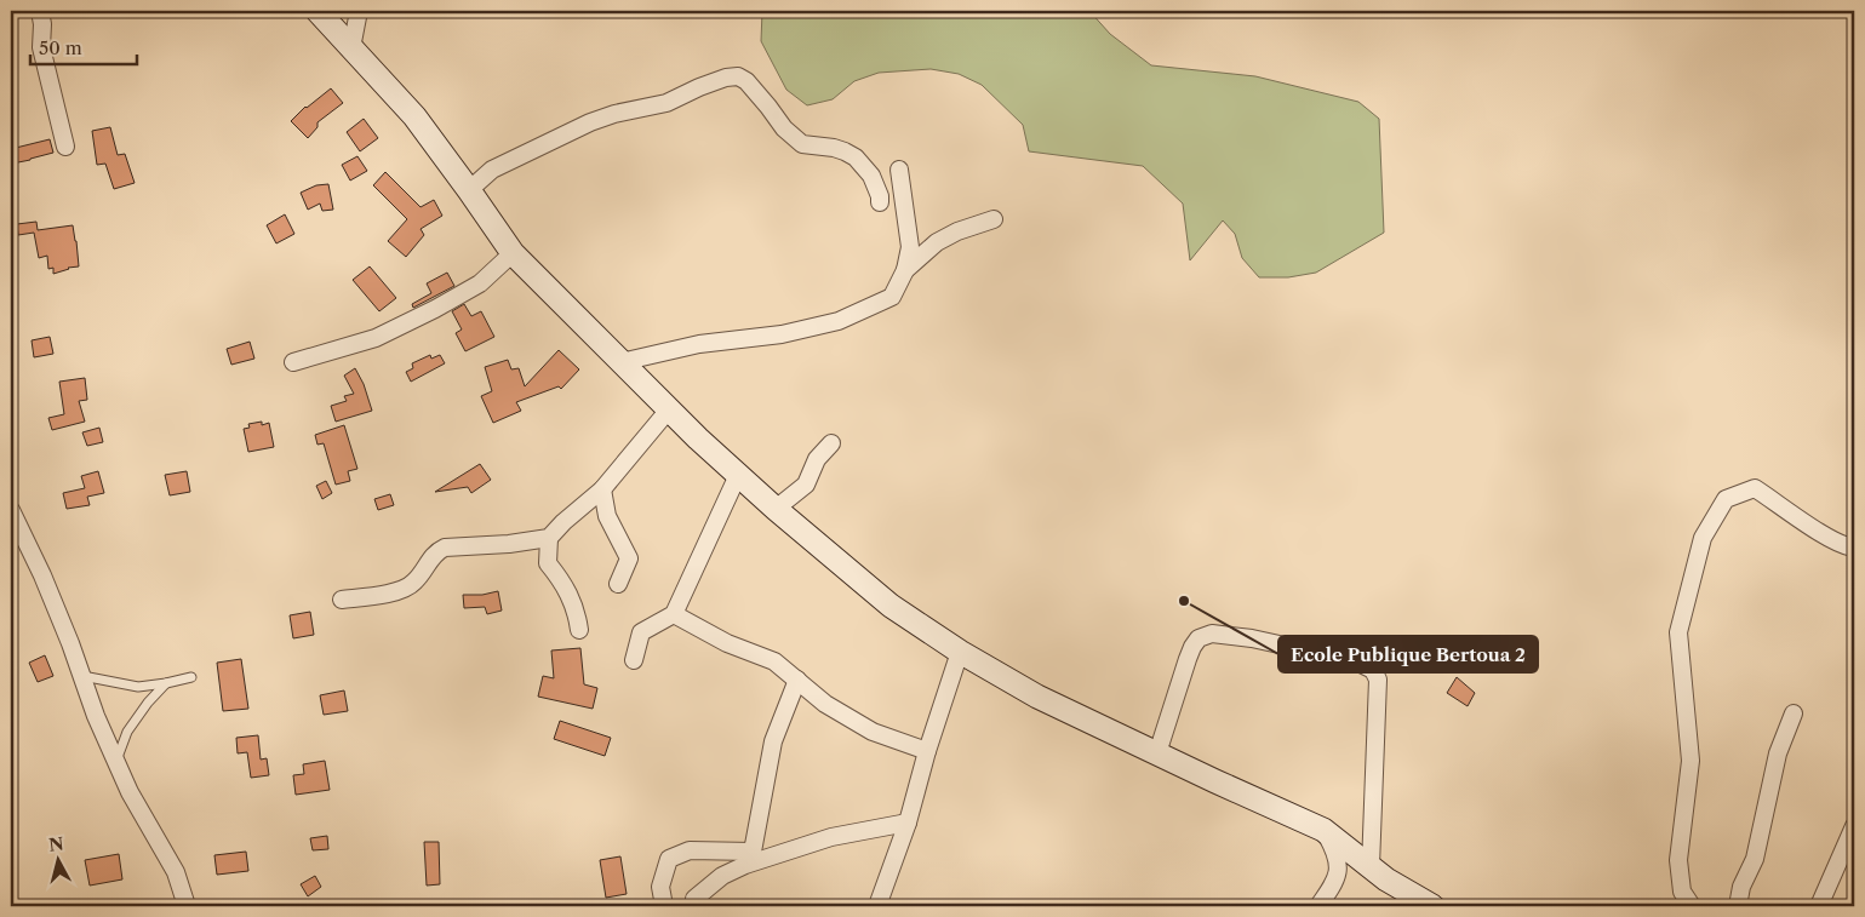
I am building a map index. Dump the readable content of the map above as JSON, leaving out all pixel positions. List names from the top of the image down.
{
  "places": ["Ecole Publique Bertoua 2"],
  "scale_bar": "50 m",
  "north": "top"
}
